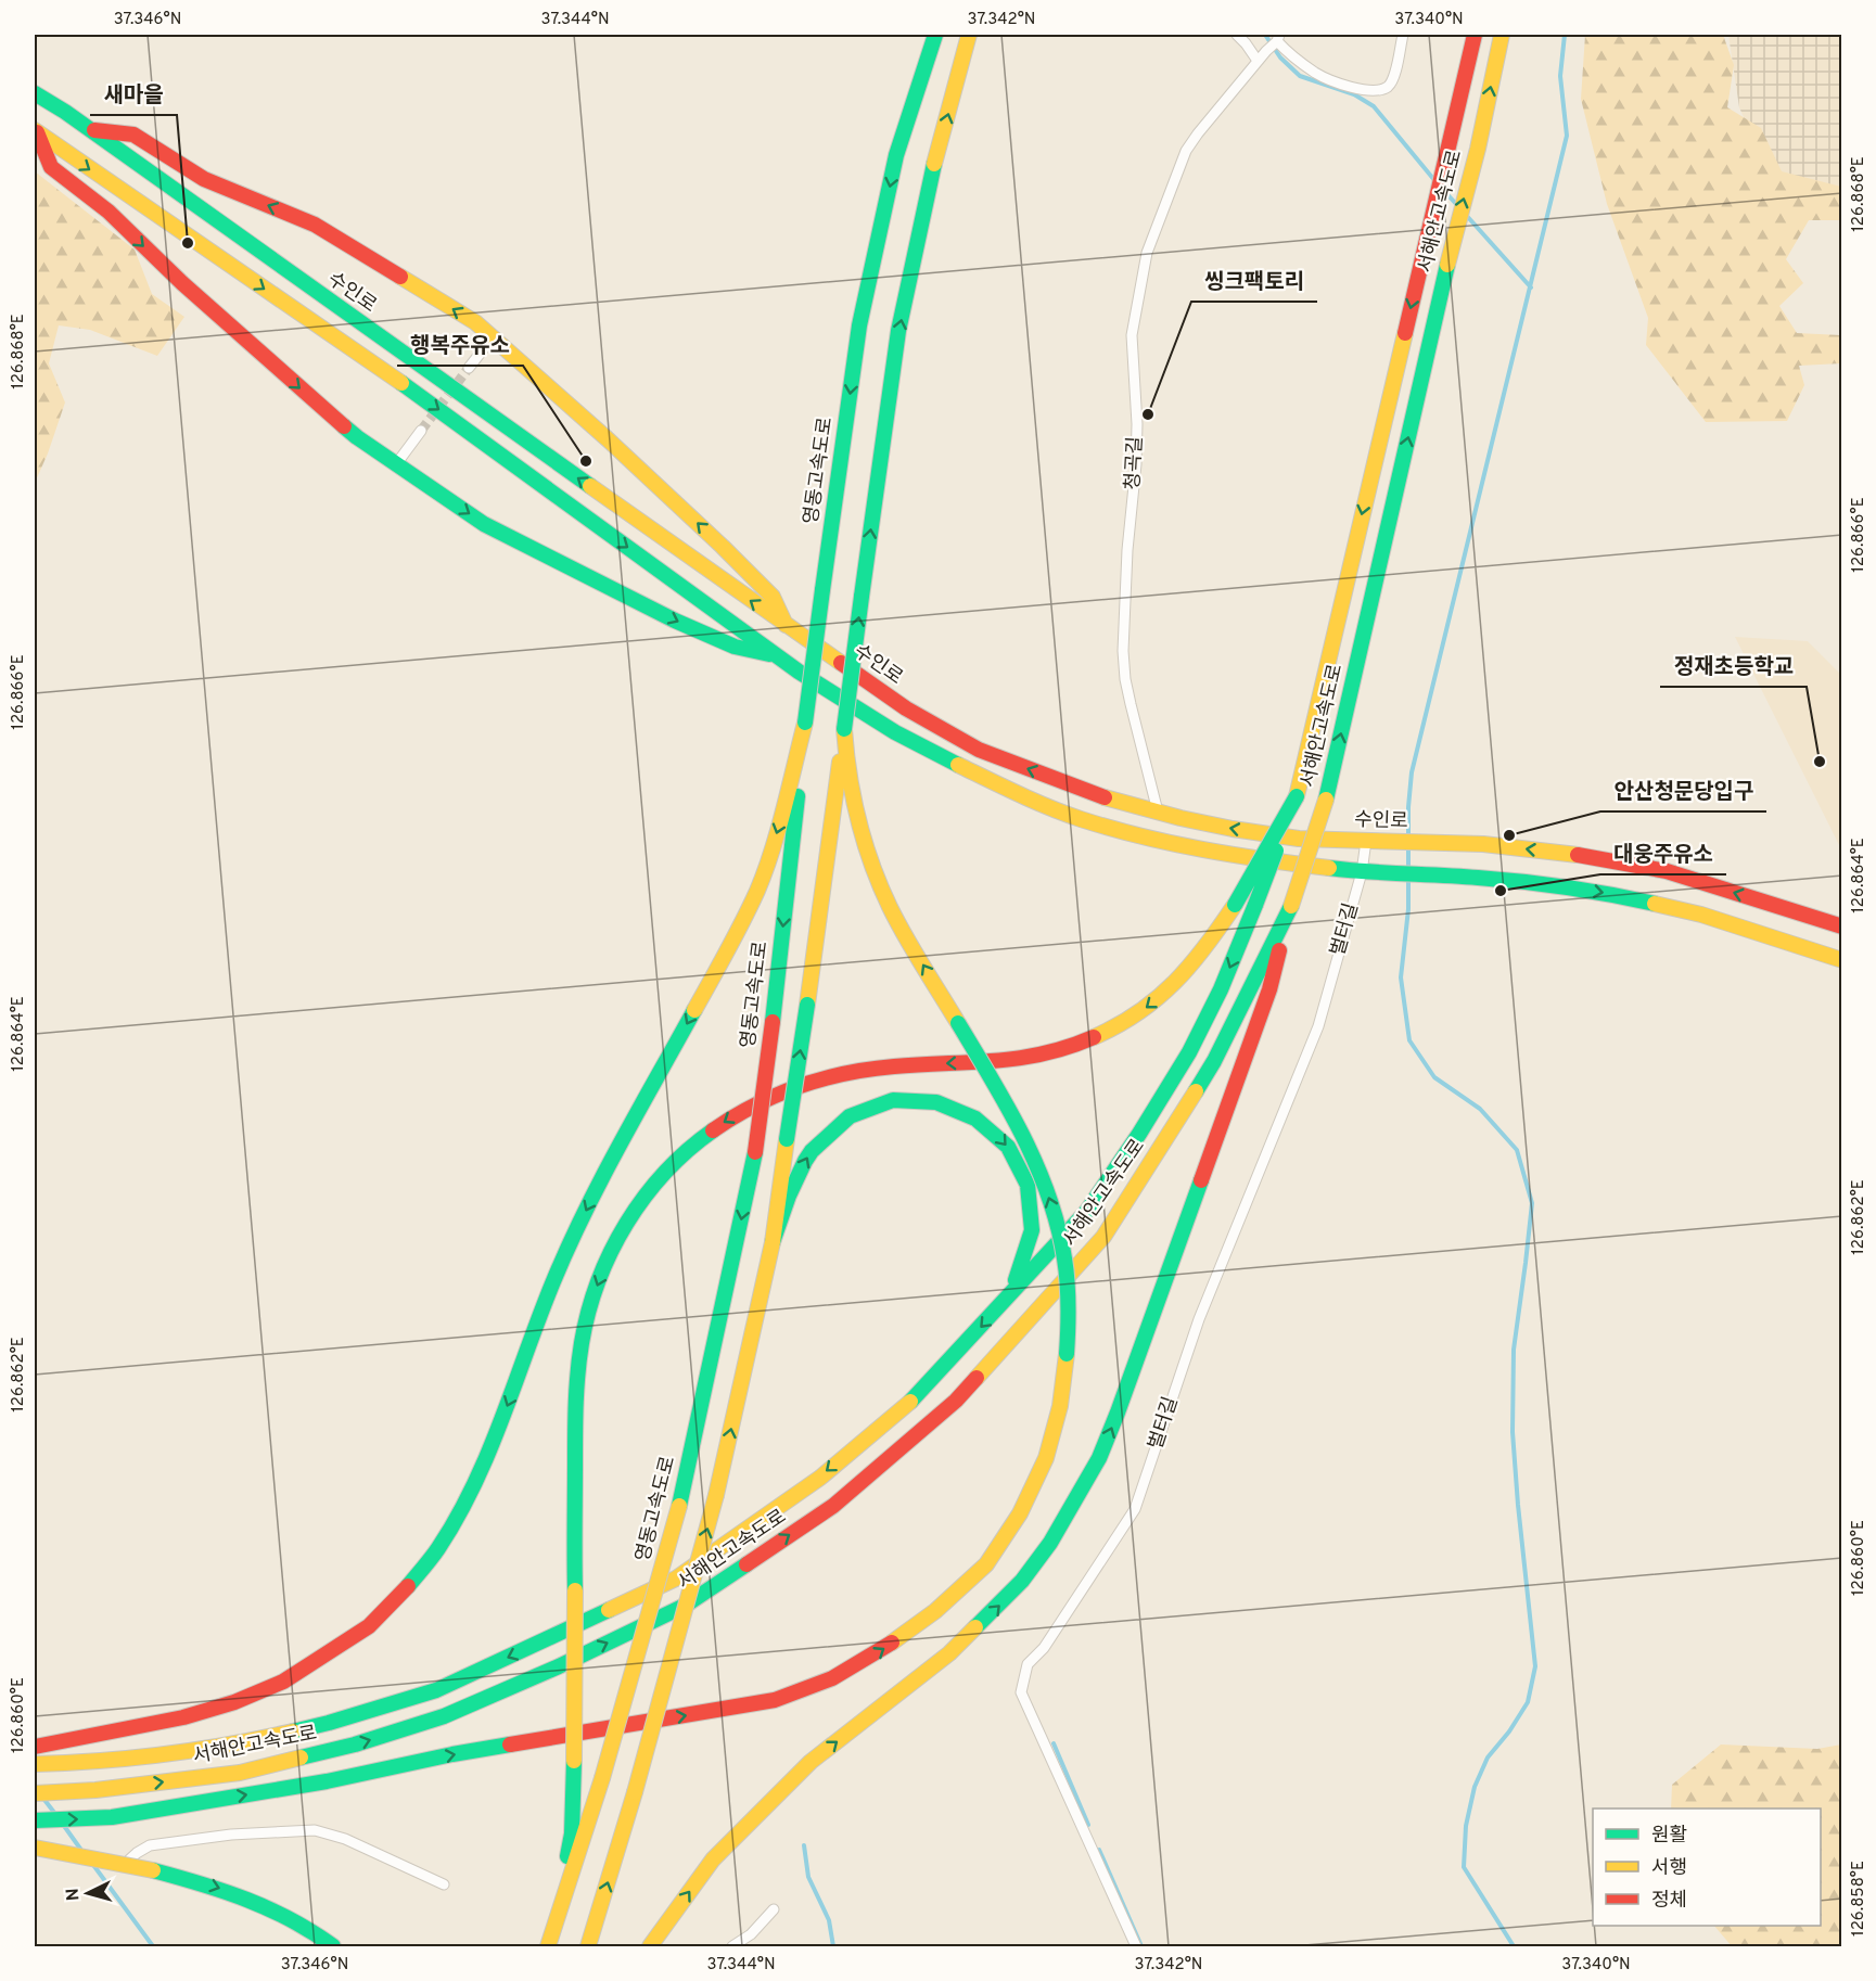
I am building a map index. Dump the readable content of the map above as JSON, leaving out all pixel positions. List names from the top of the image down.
{
  "streets": {
    "main road": ["서해안고속도로", "수인로", "영동고속도로"],
    "street": ["청곡길", "벌터길"]
  },
  "crossings": [
    ["수인로", "청곡길"],
    ["수인로", "벌터길"]
  ],
  "places": [
    "새마을",
    "씽크팩토리",
    "행복주유소",
    "정재초등학교",
    "안산청문당입구",
    "대웅주유소"
  ],
  "legend": ["원활", "서행", "정체"],
  "north": "left",
  "coordinates": [
    "37.346°N",
    "37.344°N",
    "37.342°N",
    "37.340°N",
    "126.868°E",
    "126.866°E",
    "126.864°E",
    "126.862°E",
    "126.860°E",
    "126.858°E"
  ]
}
